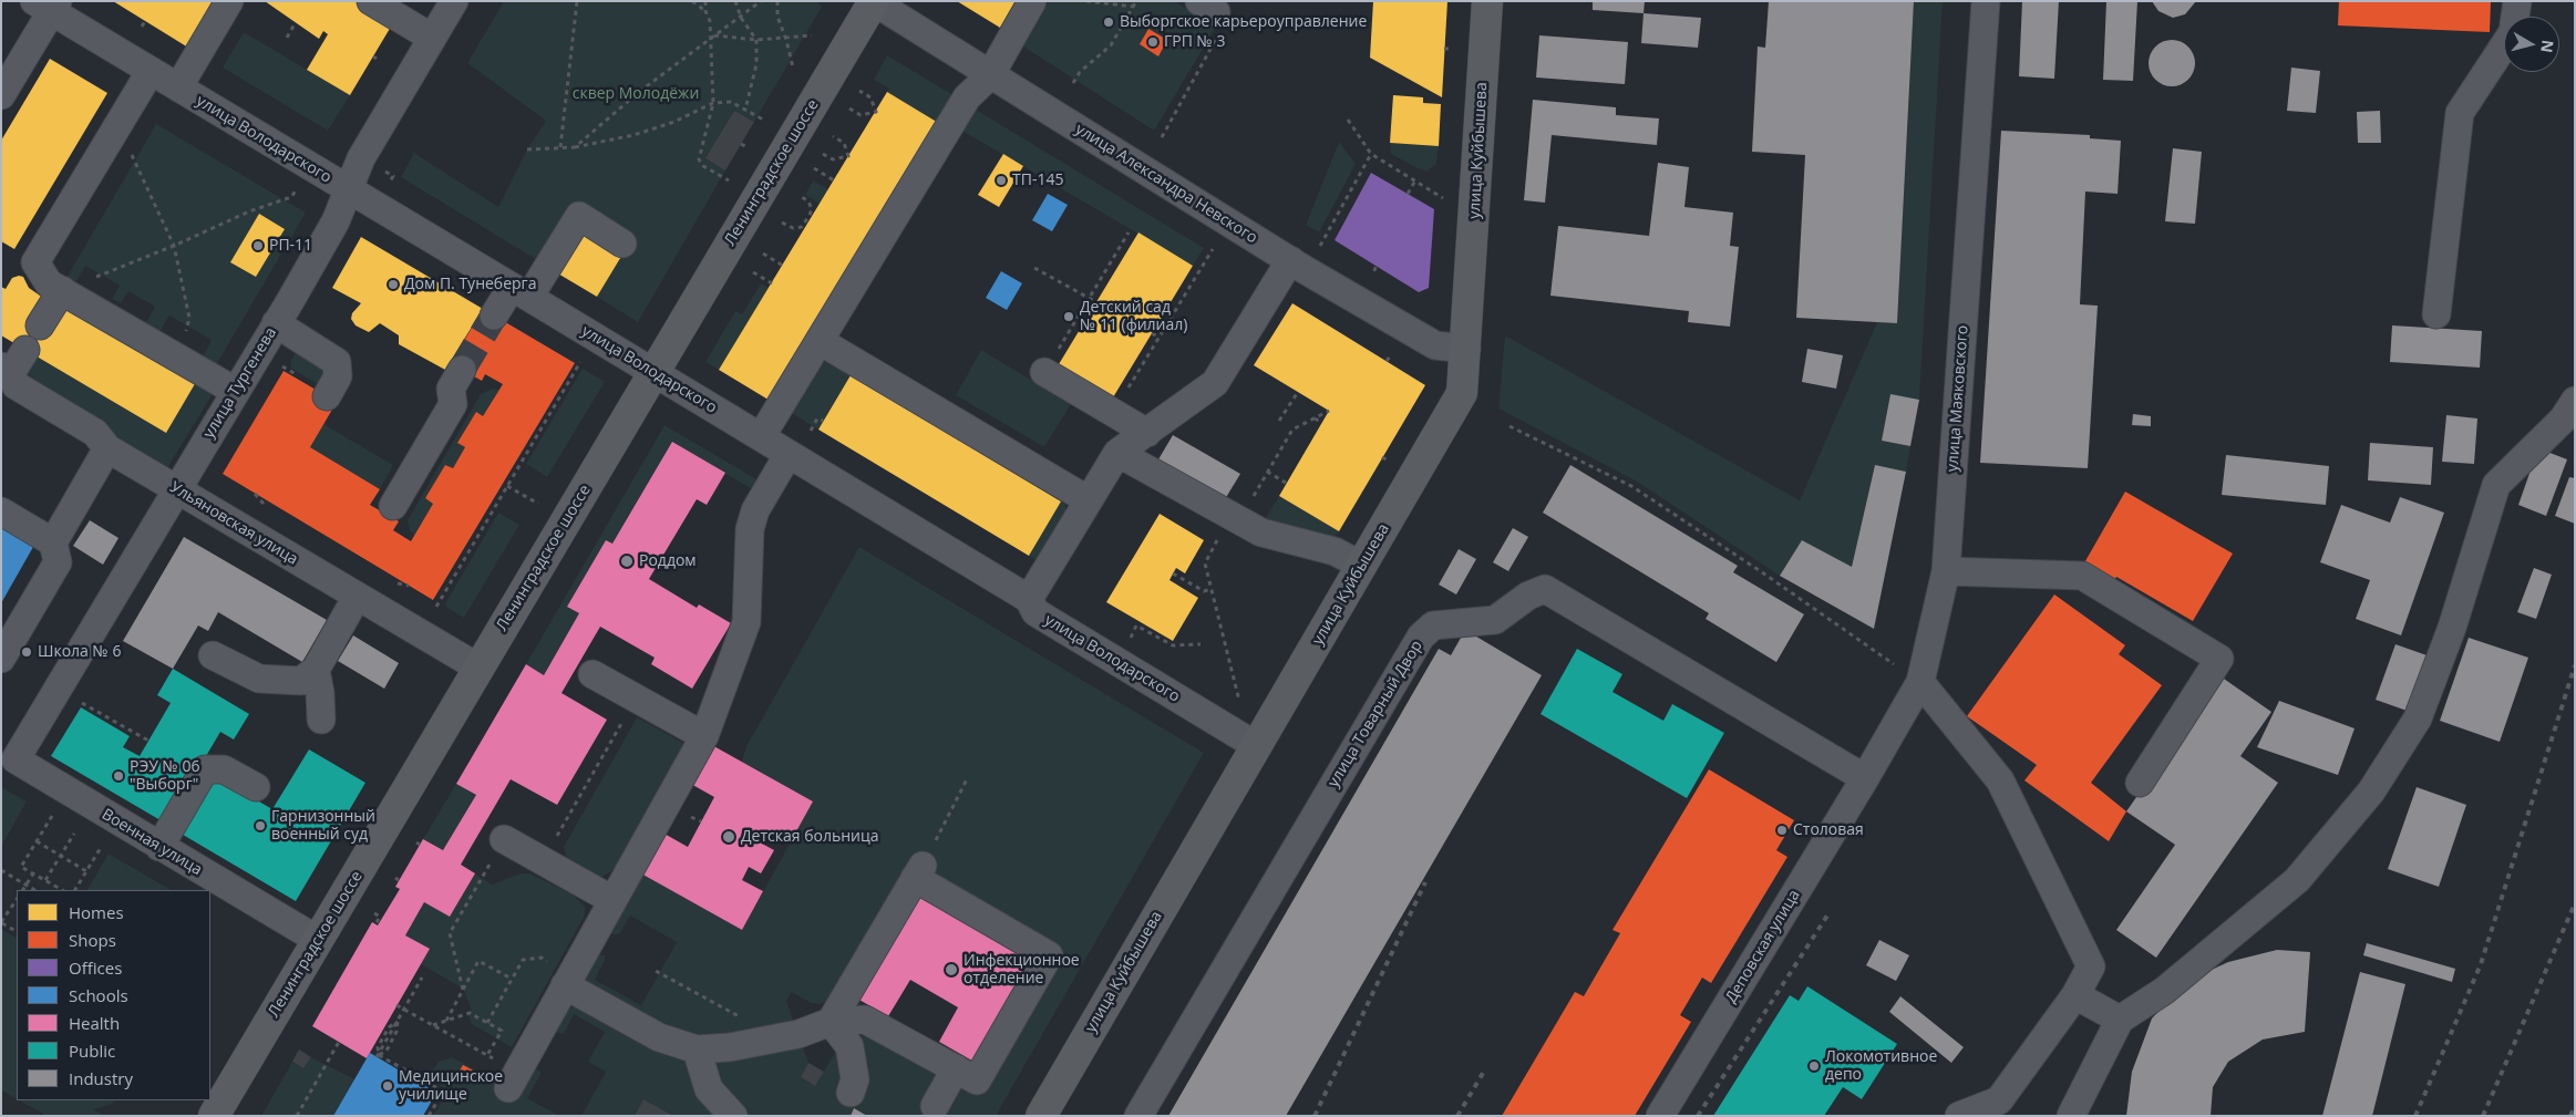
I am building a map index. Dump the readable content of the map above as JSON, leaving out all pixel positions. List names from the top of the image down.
{
  "streets": {
    "main road": ["улица Куйбышева", "Ленинградское шоссе"],
    "street": [
      "улица Володарского",
      "улица Александра Невского",
      "улица Тургенева",
      "улица Маяковского",
      "Ульяновская улица",
      "улица Товарный Двор",
      "Военная улица",
      "Деповская улица"
    ]
  },
  "crossings": [
    ["улица Володарского", "улица Куйбышева"],
    ["улица Володарского", "Ленинградское шоссе"],
    ["улица Володарского", "улица Тургенева"],
    ["улица Куйбышева", "улица Александра Невского"],
    ["Ленинградское шоссе", "улица Александра Невского"],
    ["Ленинградское шоссе", "Ульяновская улица"],
    ["Ленинградское шоссе", "Военная улица"],
    ["улица Тургенева", "Ульяновская улица"],
    ["улица Тургенева", "Военная улица"],
    ["улица Маяковского", "улица Товарный Двор"],
    ["улица Маяковского", "Деповская улица"],
    ["улица Товарный Двор", "Деповская улица"]
  ],
  "parks": ["сквер Молодёжи"],
  "places": [
    "Выборгское карьероуправление",
    "ГРП № 3",
    "ТП-145",
    "РП-11",
    "Дом П. Тунеберга",
    "Детский сад № 11 (филиал)",
    "Роддом",
    "Школа № 6",
    "РЭУ № 06 \"Выборг\"",
    "Гарнизонный военный суд",
    "Столовая",
    "Детская больница",
    "Инфекционное отделение",
    "Локомотивное депо",
    "Медицинское училище"
  ],
  "legend": [
    "Homes",
    "Shops",
    "Offices",
    "Schools",
    "Health",
    "Public",
    "Industry"
  ],
  "north": "right"
}
